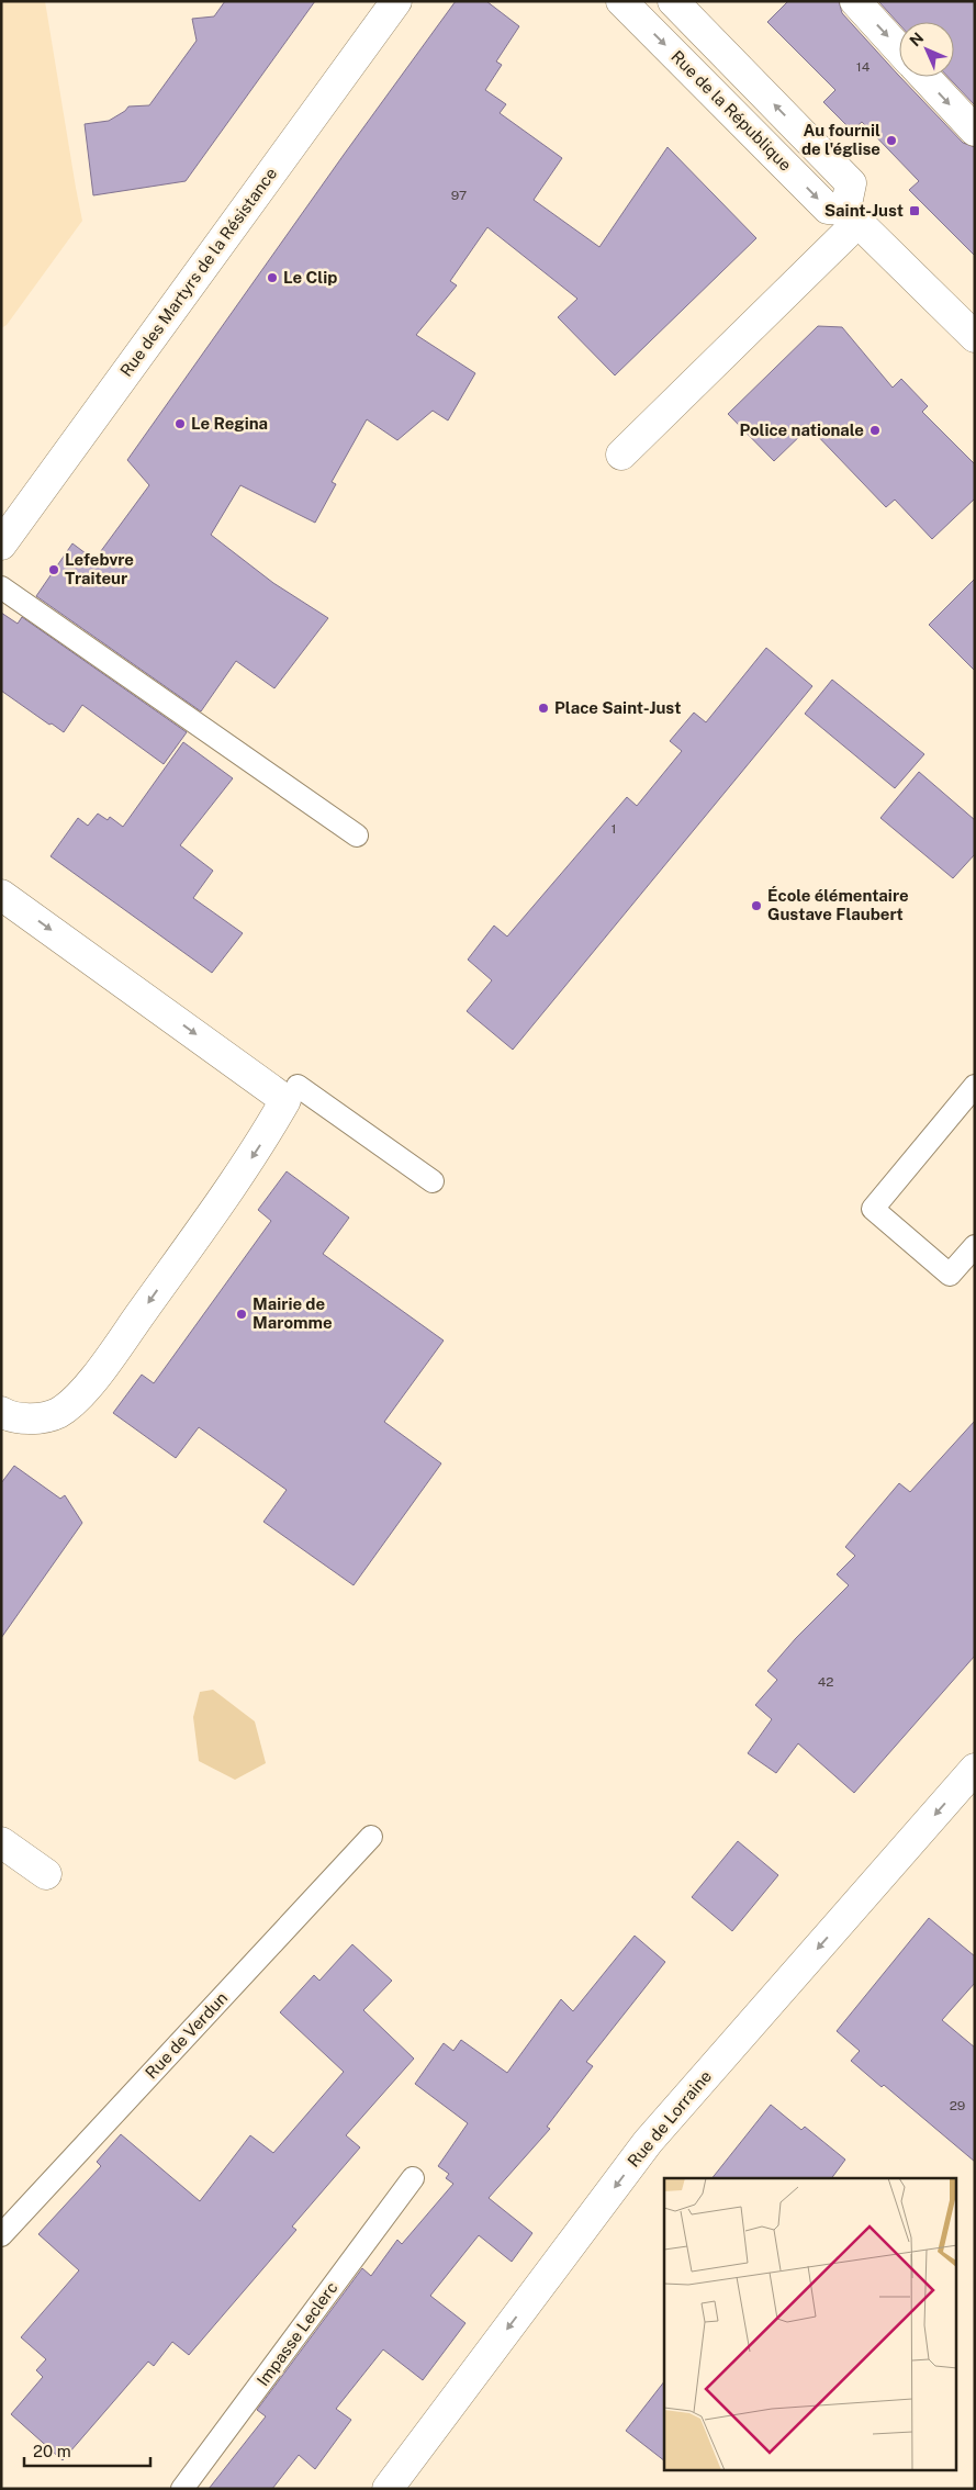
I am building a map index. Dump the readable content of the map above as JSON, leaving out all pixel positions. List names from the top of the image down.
{
  "streets": {
    "street": ["Rue de la République", "Rue des Martyrs de la Résistance", "Rue de Lorraine"],
    "lane": ["Rue de Verdun", "Impasse Leclerc"]
  },
  "one_way": ["Rue de Lorraine"],
  "places": {
    "other": [
      "Au fournil de l'église",
      "Le Clip",
      "Le Regina",
      "Police nationale",
      "Lefebvre Traiteur",
      "Place Saint-Just",
      "École élémentaire Gustave Flaubert",
      "Mairie de Maromme"
    ],
    "transit": ["Saint-Just"]
  },
  "house_numbers": [
    "14",
    "97",
    "1",
    "42",
    "29"
  ],
  "scale_bar": "20 m",
  "north": "top left"
}
